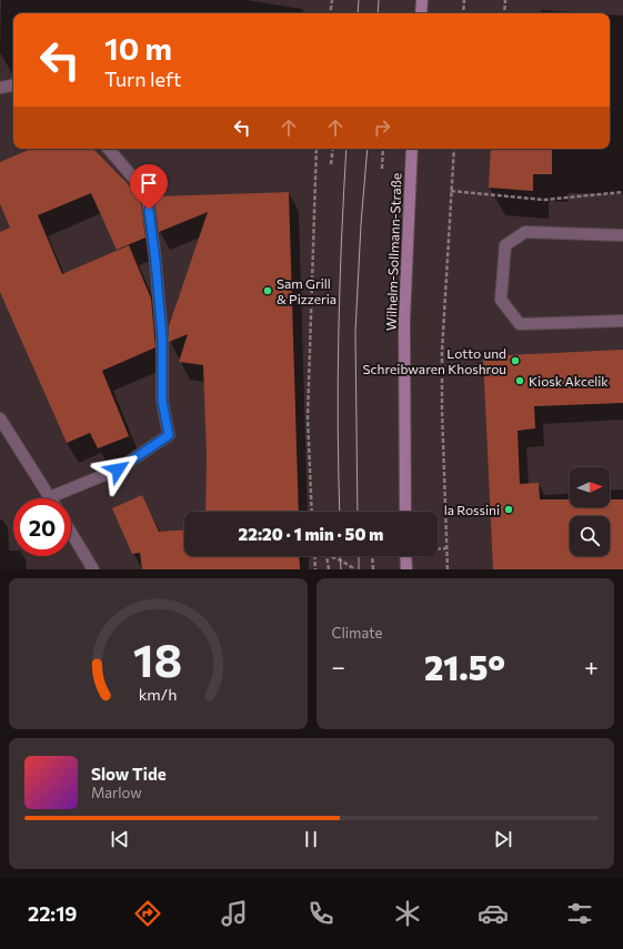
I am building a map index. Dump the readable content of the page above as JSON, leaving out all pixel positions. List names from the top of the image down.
{
  "streets": {
    "street": ["Wilhelm-Sollmann-Straße"]
  },
  "places": [
    "Sam Grill & Pizzeria",
    "Lotto und Schreibwaren Khoshrou",
    "Kiosk Akcelik",
    "la Rossini"
  ],
  "north": "right",
  "page": {
    "turn": ["10 m", "Turn left"],
    "limit": "20",
    "trip": "22:20 · 1 min · 50 m",
    "tile": "Climate",
    "heat": ["−", "21.5°", "+"],
    "song": ["Slow Tide", "Marlow"],
    "tabs": "22:19",
    "gauge": ["18", "km/h"]
  }
}
